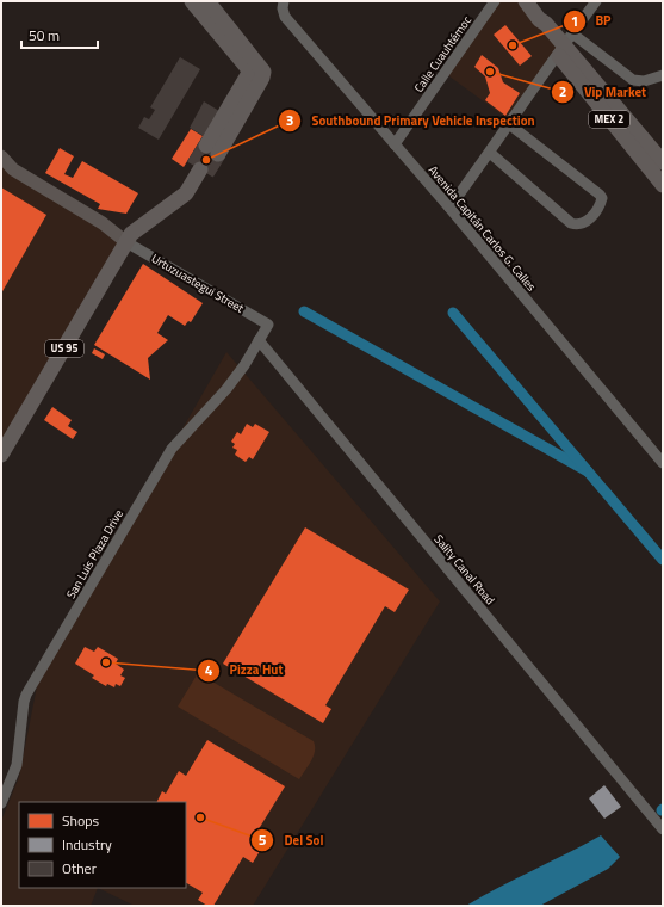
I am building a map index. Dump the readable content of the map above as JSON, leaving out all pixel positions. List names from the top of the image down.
{
  "streets": {
    "highway": ["MEX 2", "US 95"],
    "main road": ["Urtuzuastegui Street"],
    "street": [
      "Calle Cuauhtémoc",
      "Avenida Capitán Carlos G. Calles",
      "San Luis Plaza Drive",
      "Sality Canal Road"
    ]
  },
  "crossings": [
    ["Calle Cuauhtémoc", "Avenida Capitán Carlos G. Calles"],
    ["Urtuzuastegui Street", "US 95"],
    ["Urtuzuastegui Street", "San Luis Plaza Drive"],
    ["Urtuzuastegui Street", "Sality Canal Road"],
    ["San Luis Plaza Drive", "Sality Canal Road"]
  ],
  "places": [
    "BP",
    "Vip Market",
    "Southbound Primary Vehicle Inspection",
    "Pizza Hut",
    "Del Sol"
  ],
  "legend": ["Shops", "Industry", "Other"],
  "scale_bar": "50 m"
}
